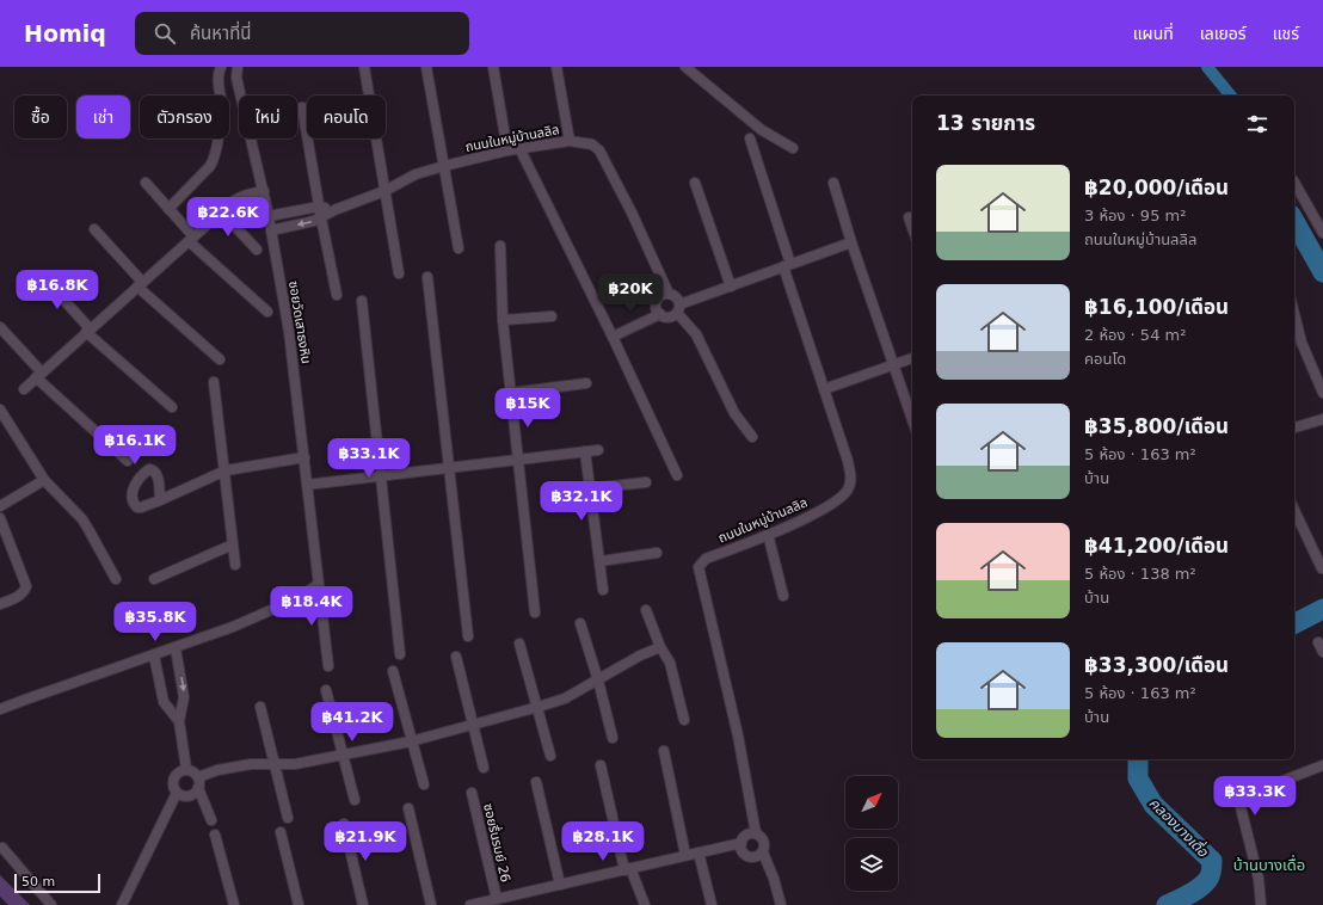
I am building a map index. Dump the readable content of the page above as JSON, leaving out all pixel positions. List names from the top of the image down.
{
  "streets": {
    "street": ["ถนนในหมู่บ้านลลิล", "ซอยวัดเสาธงหิน", "ซอยรื่นรมย์ 26"]
  },
  "crossings": [
    ["ถนนในหมู่บ้านลลิล", "ซอยวัดเสาธงหิน"]
  ],
  "districts": ["บ้านบางเดื่อ"],
  "water": ["คลองบางเดื่อ"],
  "scale_bar": "50 m",
  "north": "top right",
  "page": {
    "header": "Homiq",
    "search": "ค้นหาที่นี่",
    "nav": ["แผนที่", "เลเยอร์", "แชร์"],
    "chip": [
      "ซื้อ",
      "เช่า",
      "ตัวกรอง",
      "ใหม่",
      "คอนโด"
    ],
    "heading": "13 รายการ",
    "list": [
      {
        "name": "฿20,000/เดือน",
        "note": "3 ห้อง · 95 m² · ถนนในหมู่บ้านลลิล"
      },
      {
        "name": "฿16,100/เดือน",
        "note": "2 ห้อง · 54 m² · คอนโด"
      },
      {
        "name": "฿35,800/เดือน",
        "note": "5 ห้อง · 163 m² · บ้าน"
      },
      {
        "name": "฿41,200/เดือน",
        "note": "5 ห้อง · 138 m² · บ้าน"
      },
      {
        "name": "฿33,300/เดือน",
        "note": "5 ห้อง · 163 m² · บ้าน"
      }
    ],
    "price": [
      "฿22.6K",
      "฿16.8K",
      "฿20K",
      "฿15K",
      "฿16.1K",
      "฿33.1K",
      "฿32.1K",
      "฿18.4K",
      "฿35.8K",
      "฿41.2K",
      "฿33.3K",
      "฿21.9K",
      "฿28.1K"
    ],
    "scale": "50 m"
  }
}
